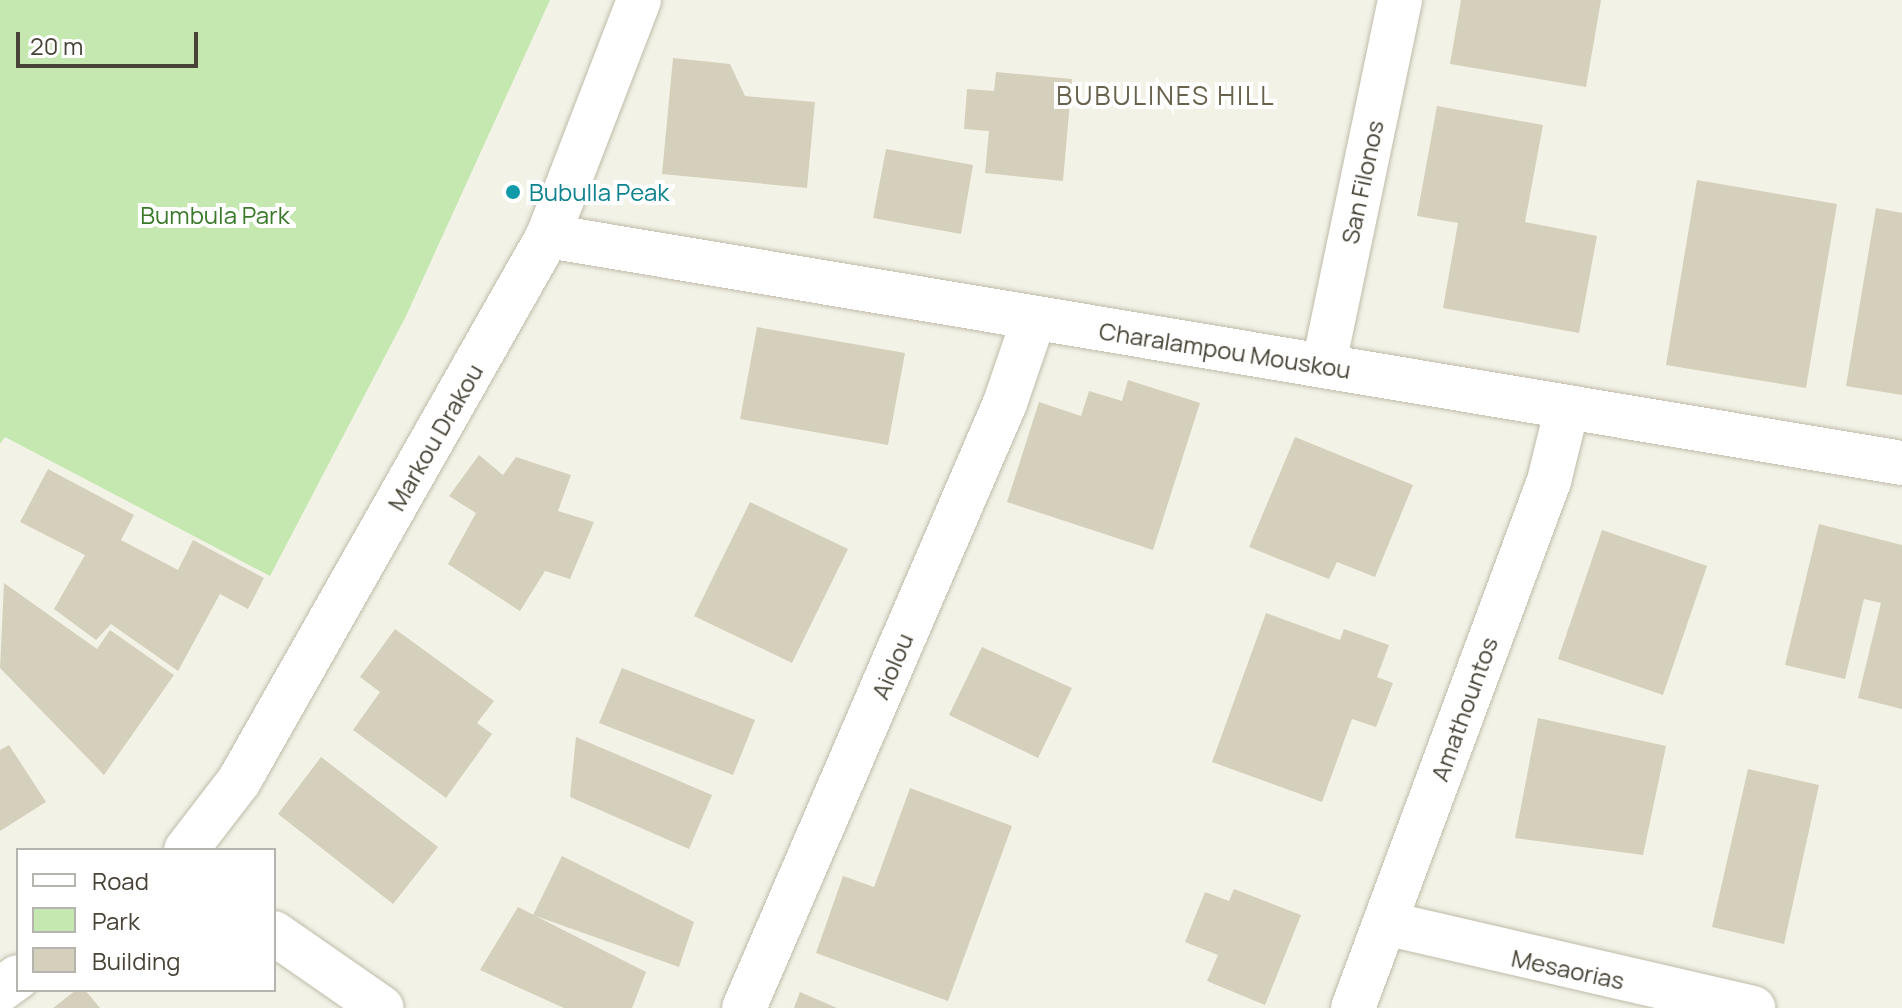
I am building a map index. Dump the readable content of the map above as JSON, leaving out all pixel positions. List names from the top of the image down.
{
  "streets": {
    "street": [
      "San Filonos",
      "Charalampou Mouskou",
      "Markou Drakou",
      "Aiolou",
      "Amathountos",
      "Mesaorias"
    ]
  },
  "crossings": [
    ["San Filonos", "Charalampou Mouskou"],
    ["Charalampou Mouskou", "Markou Drakou"],
    ["Charalampou Mouskou", "Aiolou"],
    ["Charalampou Mouskou", "Amathountos"],
    ["Amathountos", "Mesaorias"]
  ],
  "districts": ["BUBULINES HILL"],
  "parks": ["Bumbula Park"],
  "places": ["Bubulla Peak"],
  "legend": ["Road", "Park", "Building"],
  "scale_bar": "20 m"
}
